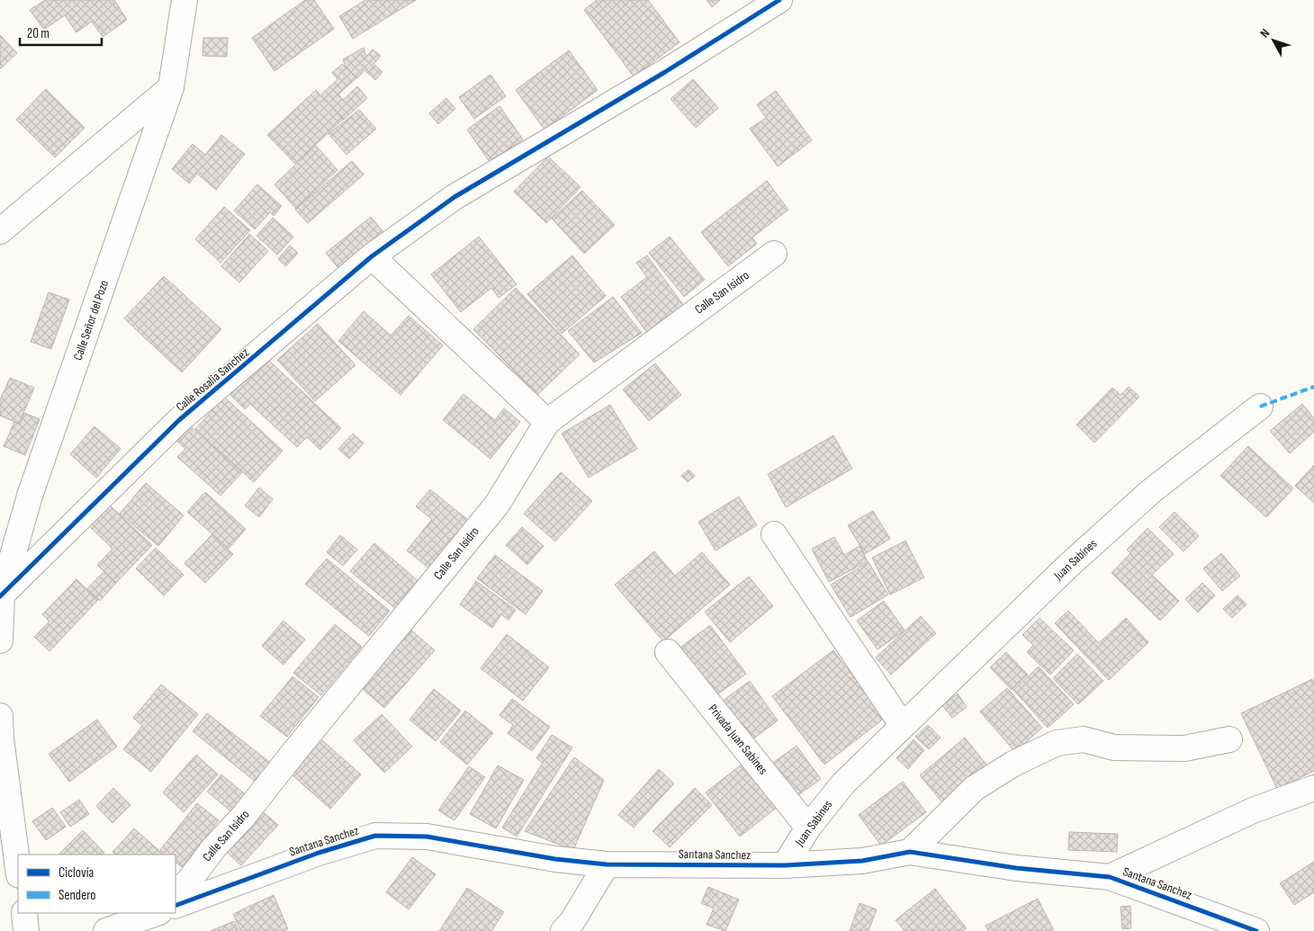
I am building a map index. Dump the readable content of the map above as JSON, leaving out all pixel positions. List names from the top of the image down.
{
  "streets": {
    "street": [
      "Calle San Isidro",
      "Calle Señor del Pozo",
      "Calle Rosalia Sanchez",
      "Juan Sabines",
      "Privada Juan Sabines",
      "Santana Sanchez"
    ]
  },
  "crossings": [
    ["Calle Señor del Pozo", "Calle Rosalia Sanchez"],
    ["Juan Sabines", "Privada Juan Sabines"],
    ["Juan Sabines", "Santana Sanchez"]
  ],
  "legend": ["Ciclovía", "Sendero"],
  "scale_bar": "20 m",
  "north": "top left"
}
